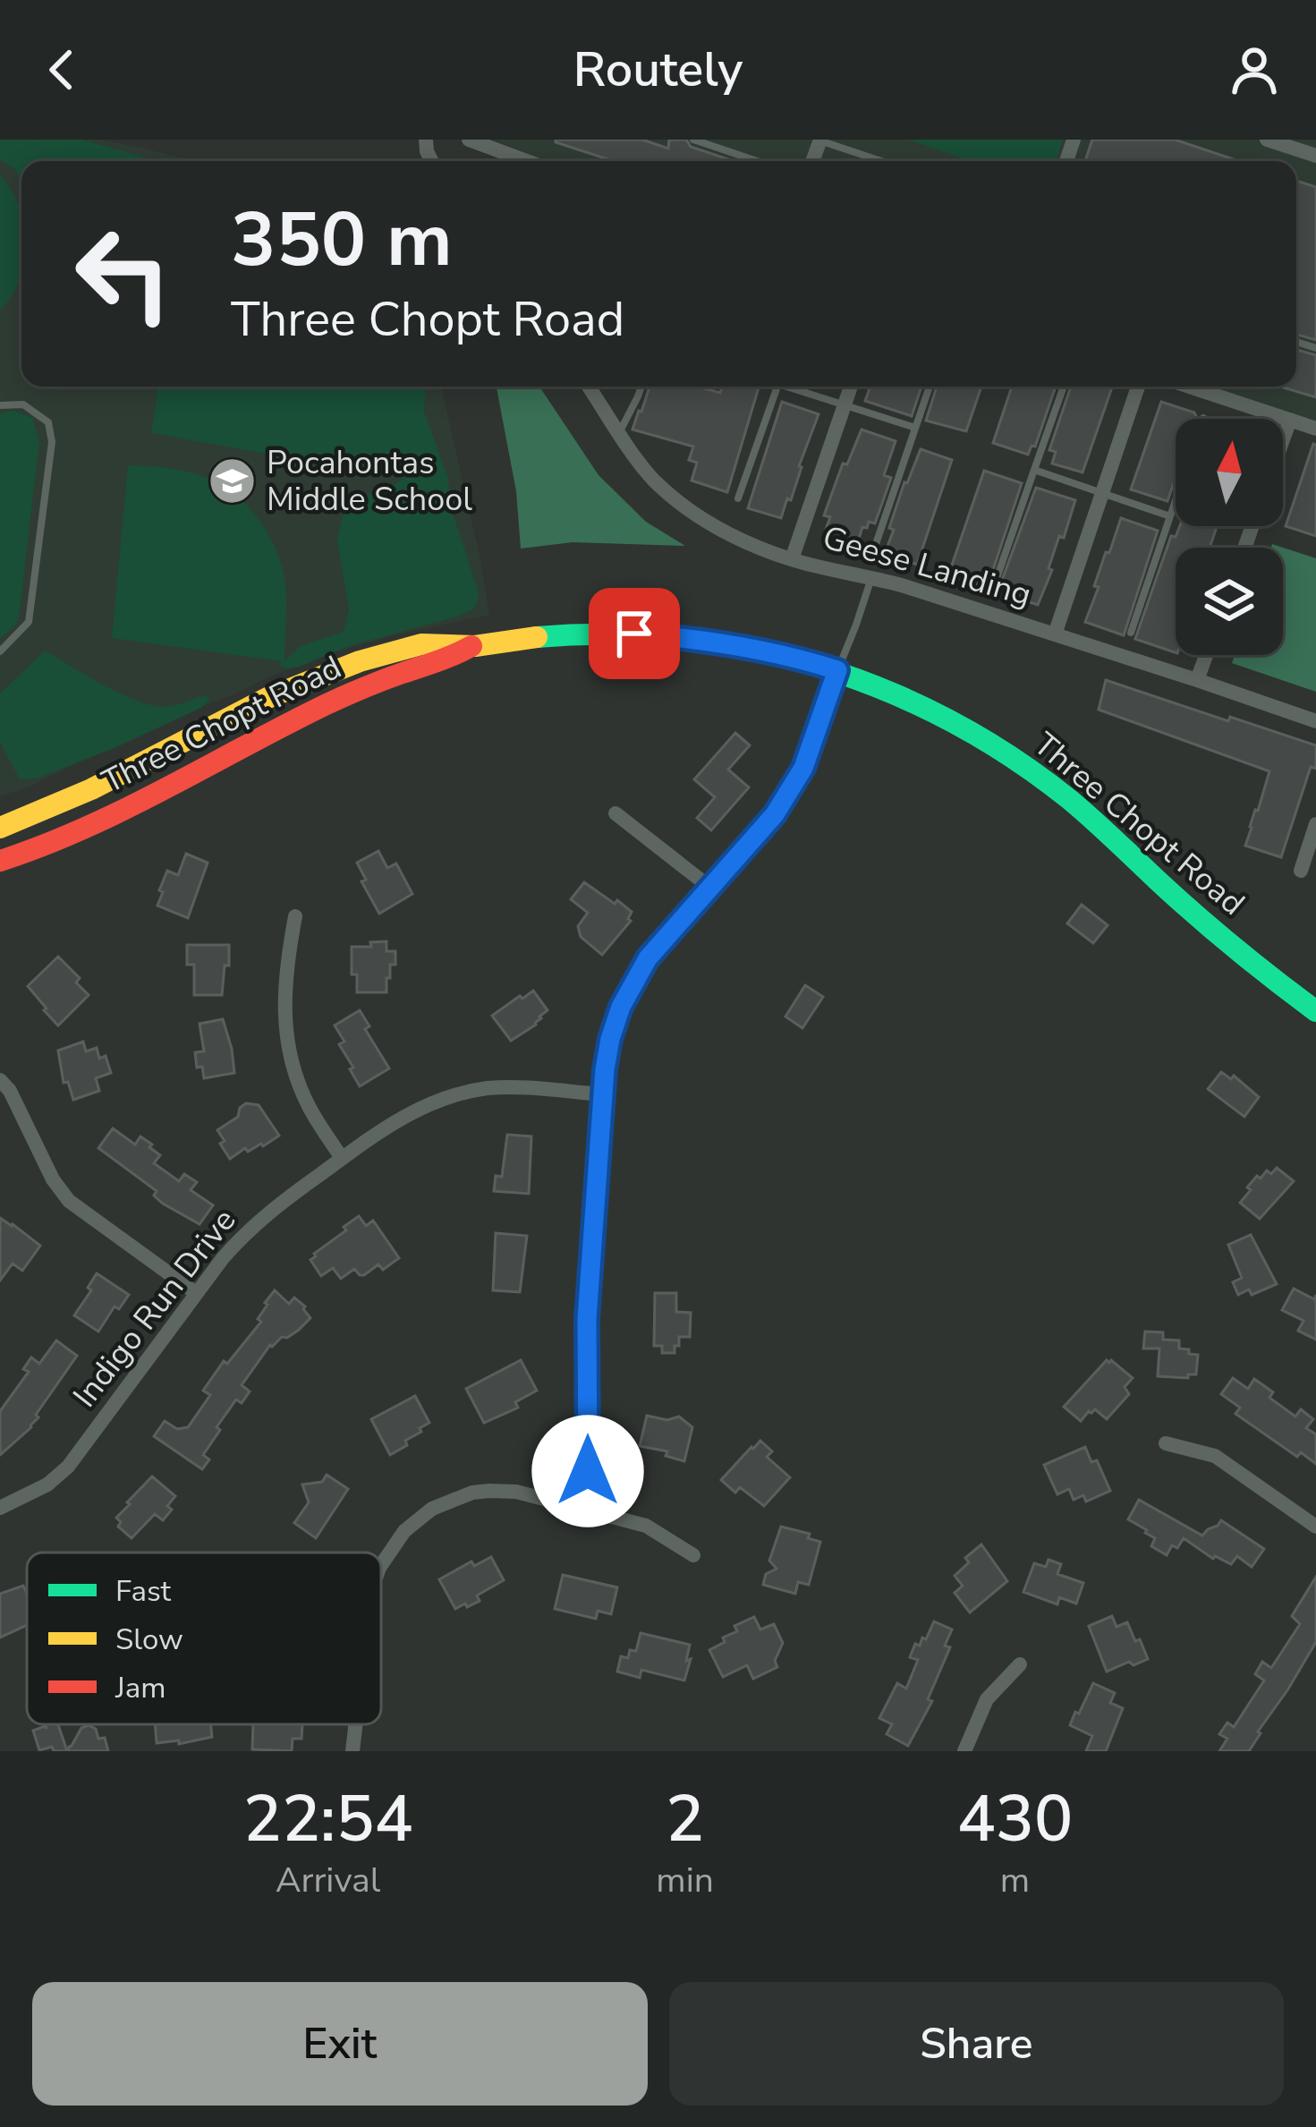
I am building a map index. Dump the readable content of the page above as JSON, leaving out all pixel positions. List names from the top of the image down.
{
  "streets": {
    "main road": ["Three Chopt Road"],
    "street": ["Geese Landing", "Indigo Run Drive"]
  },
  "places": {
    "school or university": ["Pocahontas Middle School"]
  },
  "legend": ["Fast", "Slow", "Jam"],
  "north": "top",
  "page": {
    "header": "Routely",
    "turn": ["350 m", "Three Chopt Road"],
    "eta": [
      "22:54",
      "Arrival",
      "2",
      "min",
      "430",
      "m"
    ],
    "buttons": ["Exit", "Share"]
  }
}
